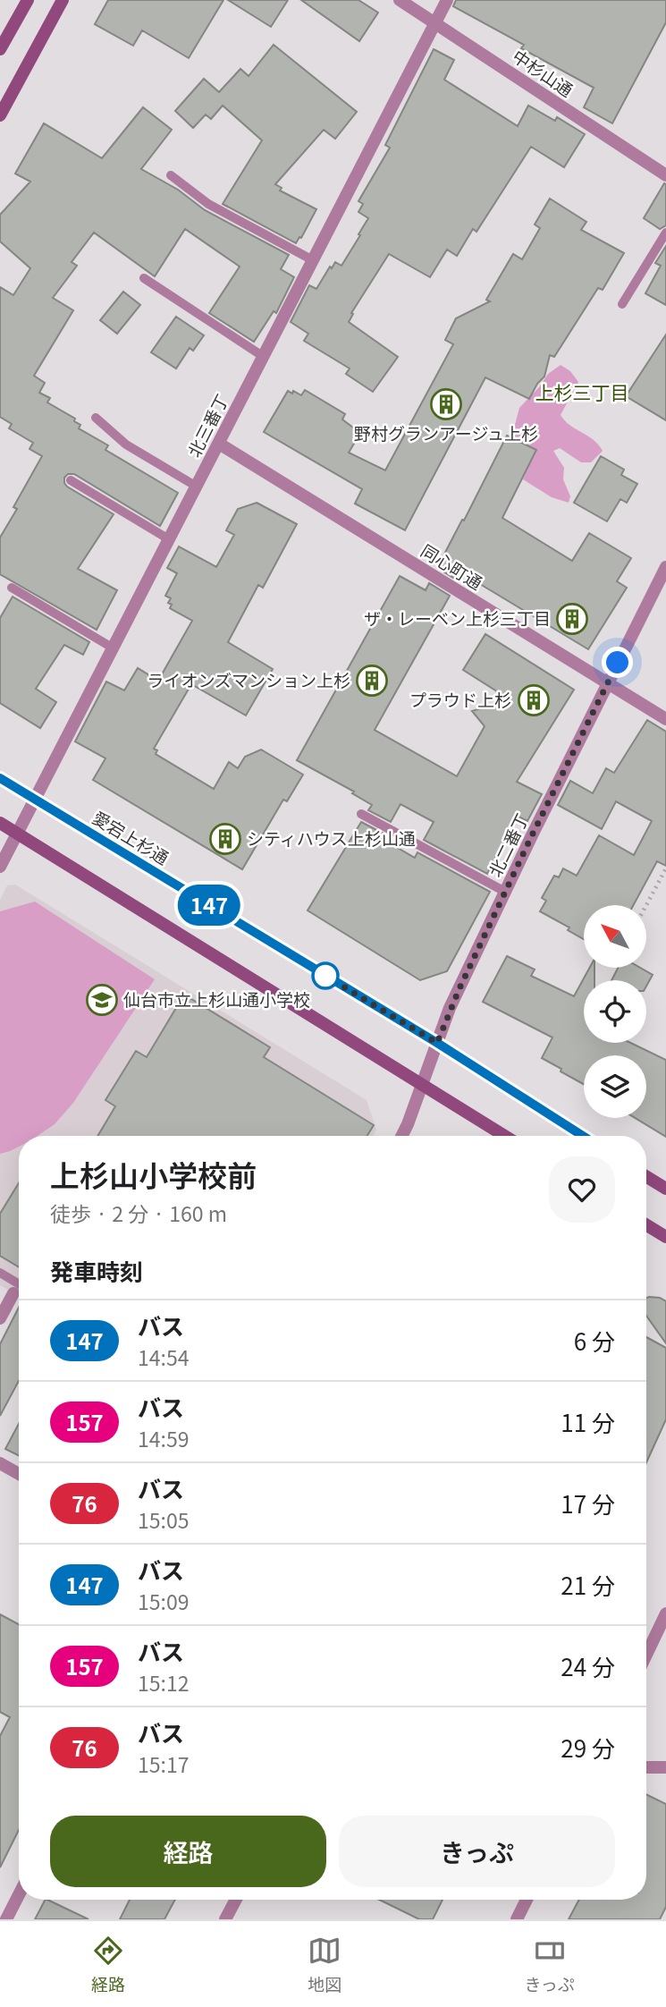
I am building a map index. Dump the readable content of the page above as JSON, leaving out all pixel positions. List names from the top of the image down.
{
  "streets": {
    "street": [
      "中杉山通",
      "北三番丁",
      "同心町通",
      "愛宕上杉通",
      "北二番丁"
    ]
  },
  "crossings": [
    ["中杉山通", "北三番丁"],
    ["北三番丁", "同心町通"],
    ["北三番丁", "愛宕上杉通"],
    ["同心町通", "北二番丁"],
    ["愛宕上杉通", "北二番丁"]
  ],
  "districts": ["上杉三丁目"],
  "places": {
    "building": [
      "野村グランアージュ上杉",
      "ザ・レーベン上杉三丁目",
      "ライオンズマンション上杉",
      "プラウド上杉",
      "シティハウス上杉山通"
    ],
    "school or university": ["仙台市立上杉山通小学校"]
  },
  "lines": ["bus line 147"],
  "north": "top left",
  "page": {
    "on_map": "147",
    "heading": [
      ["上杉山小学校前", "徒歩 · 2 分 · 160 m"],
      "発車時刻"
    ],
    "list": [
      {
        "mark": "147",
        "name": "バス",
        "note": "14:54",
        "value": "6 分"
      },
      {
        "mark": "157",
        "name": "バス",
        "note": "14:59",
        "value": "11 分"
      },
      {
        "mark": "76",
        "name": "バス",
        "note": "15:05",
        "value": "17 分"
      },
      {
        "mark": "147",
        "name": "バス",
        "note": "15:09",
        "value": "21 分"
      },
      {
        "mark": "157",
        "name": "バス",
        "note": "15:12",
        "value": "24 分"
      },
      {
        "mark": "76",
        "name": "バス",
        "note": "15:17",
        "value": "29 分"
      }
    ],
    "buttons": ["経路", "きっぷ"],
    "tabs": ["経路", "地図", "きっぷ"]
  }
}
